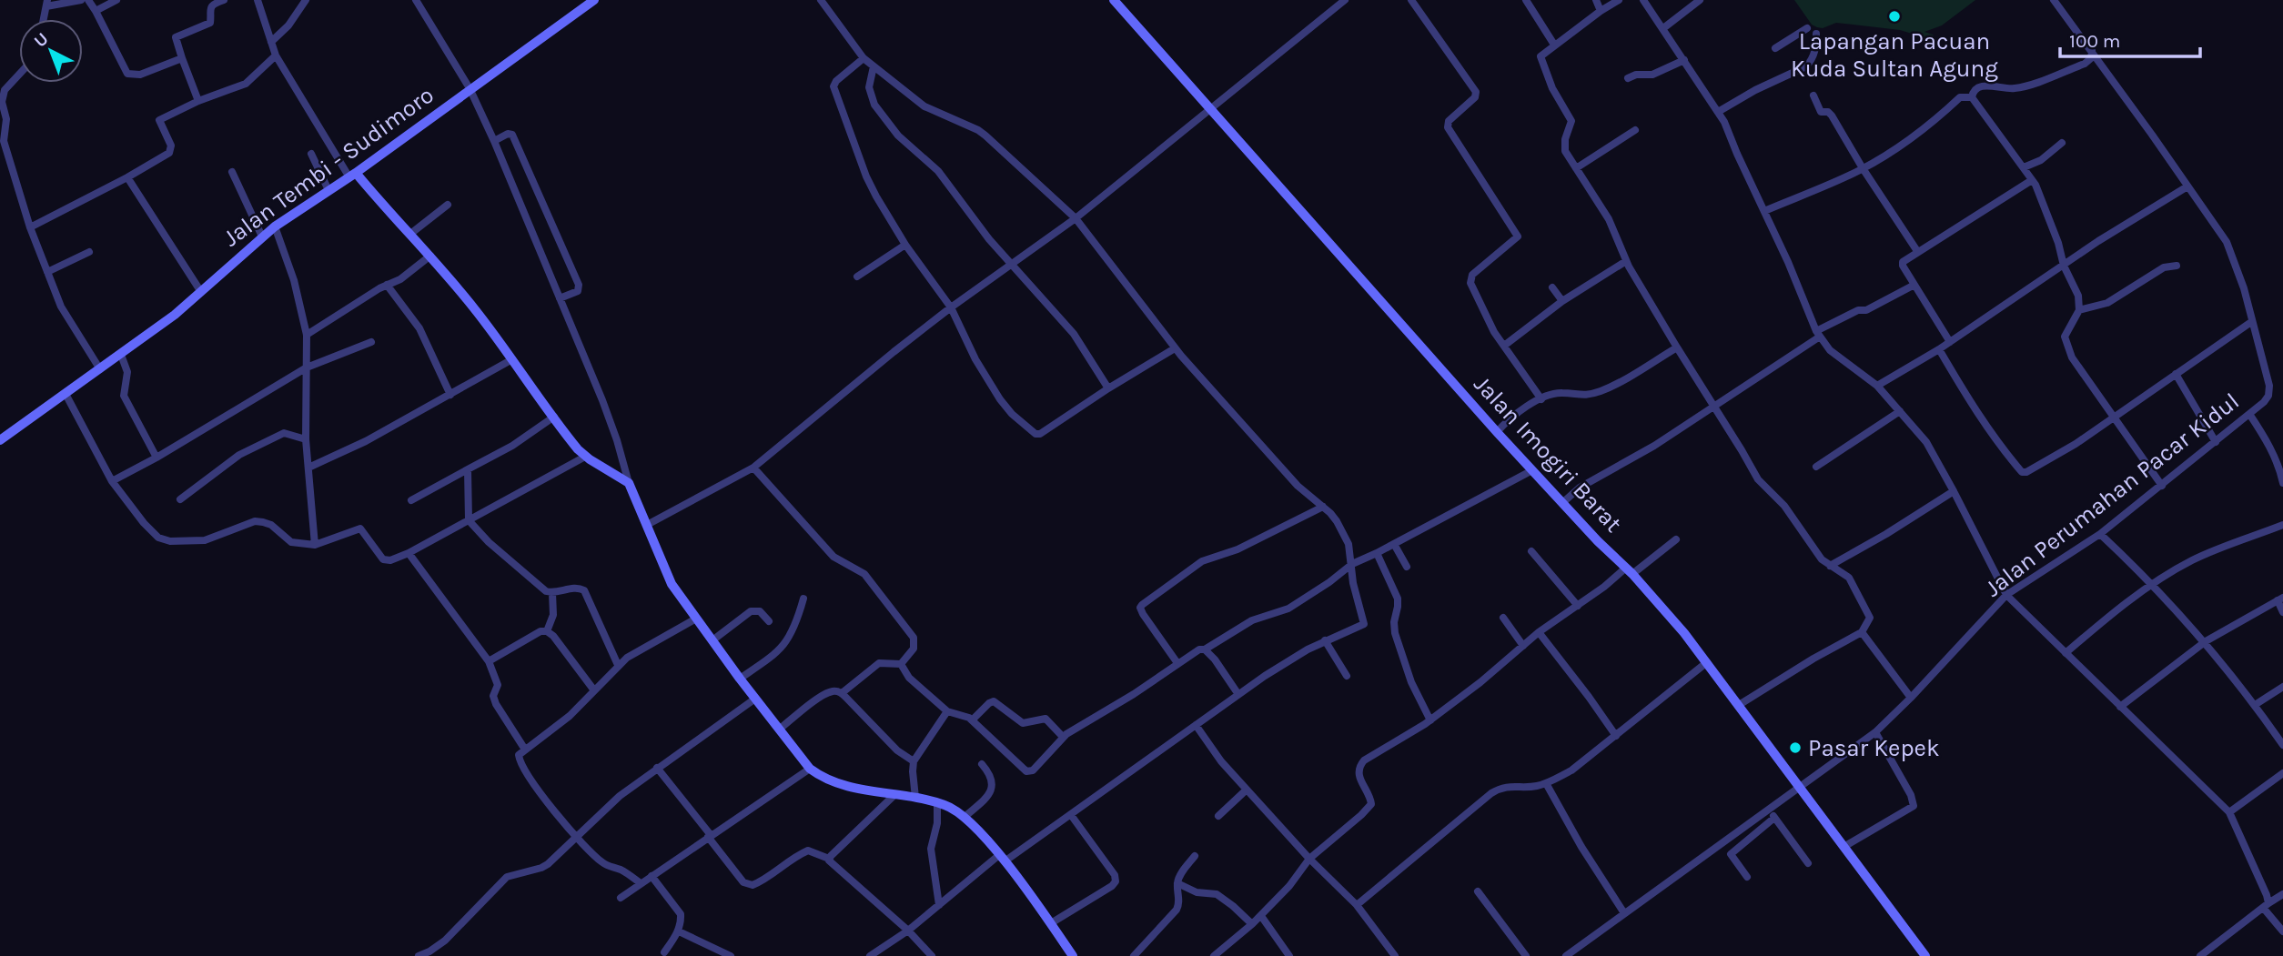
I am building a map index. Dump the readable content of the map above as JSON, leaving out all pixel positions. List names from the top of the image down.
{
  "streets": {
    "main road": ["Jalan Tembi - Sudimoro", "Jalan Imogiri Barat"],
    "street": ["Jalan Perumahan Pacar Kidul"]
  },
  "crossings": [
    ["Jalan Imogiri Barat", "Jalan Perumahan Pacar Kidul"]
  ],
  "places": ["Lapangan Pacuan Kuda Sultan Agung", "Pasar Kepek"],
  "scale_bar": "100 m",
  "north": "top left"
}
